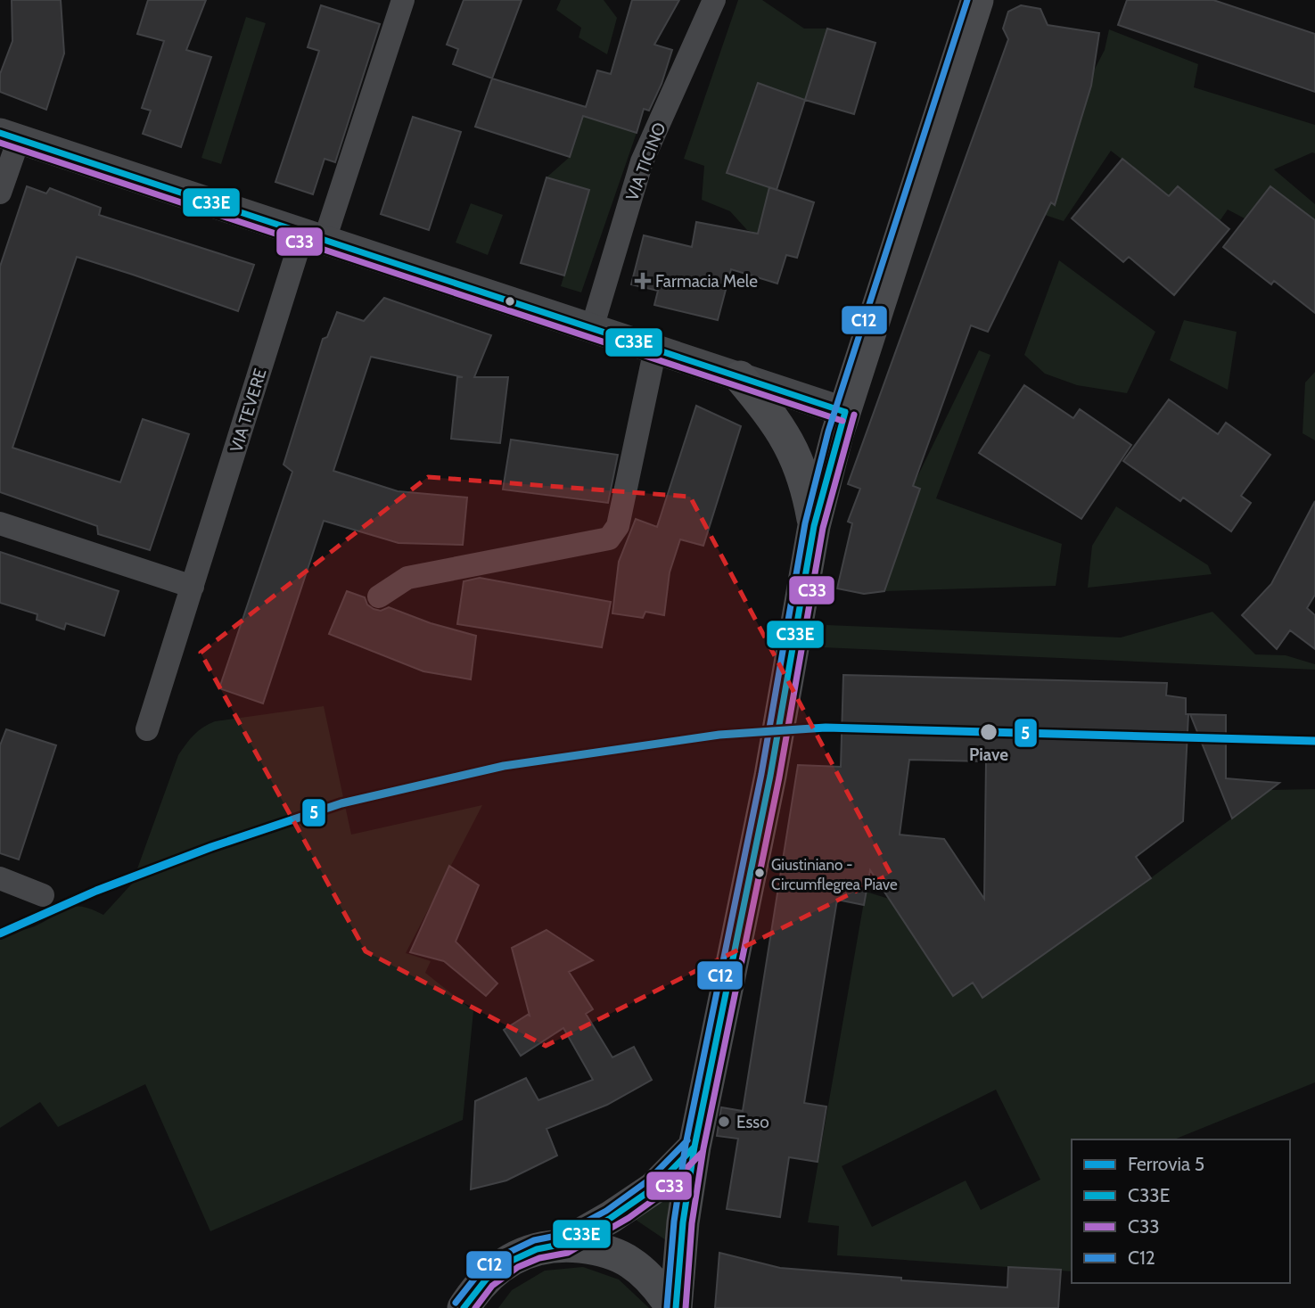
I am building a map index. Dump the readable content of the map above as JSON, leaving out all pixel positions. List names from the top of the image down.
{
  "streets": {
    "street": ["VIA TICINO", "VIA TEVERE"]
  },
  "places": {
    "health": ["Farmacia Mele"],
    "other": ["Piave", "Giustiniano - Circumflegrea Piave", "Esso"]
  },
  "lines": [
    "transit line C12",
    "transit line C33E",
    "transit line C33",
    "rail line 5"
  ],
  "legend": [
    "Ferrovia 5",
    "C33E",
    "C33",
    "C12"
  ]
}
